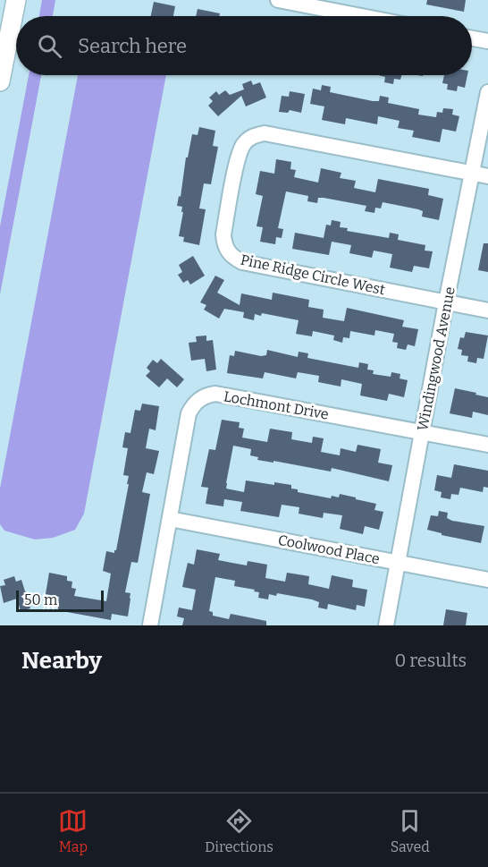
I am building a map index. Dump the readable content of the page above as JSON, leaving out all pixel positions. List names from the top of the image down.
{
  "streets": {
    "street": [
      "Pine Ridge Circle West",
      "Windingwood Avenue",
      "Lochmont Drive",
      "Coolwood Place"
    ]
  },
  "crossings": [
    ["Pine Ridge Circle West", "Windingwood Avenue"],
    ["Windingwood Avenue", "Lochmont Drive"],
    ["Windingwood Avenue", "Coolwood Place"],
    ["Lochmont Drive", "Coolwood Place"]
  ],
  "scale_bar": "50 m",
  "page": {
    "search": "Search here",
    "scale": "50 m",
    "heading": ["Nearby", "0 results"],
    "nav": ["Map", "Directions", "Saved"]
  }
}
